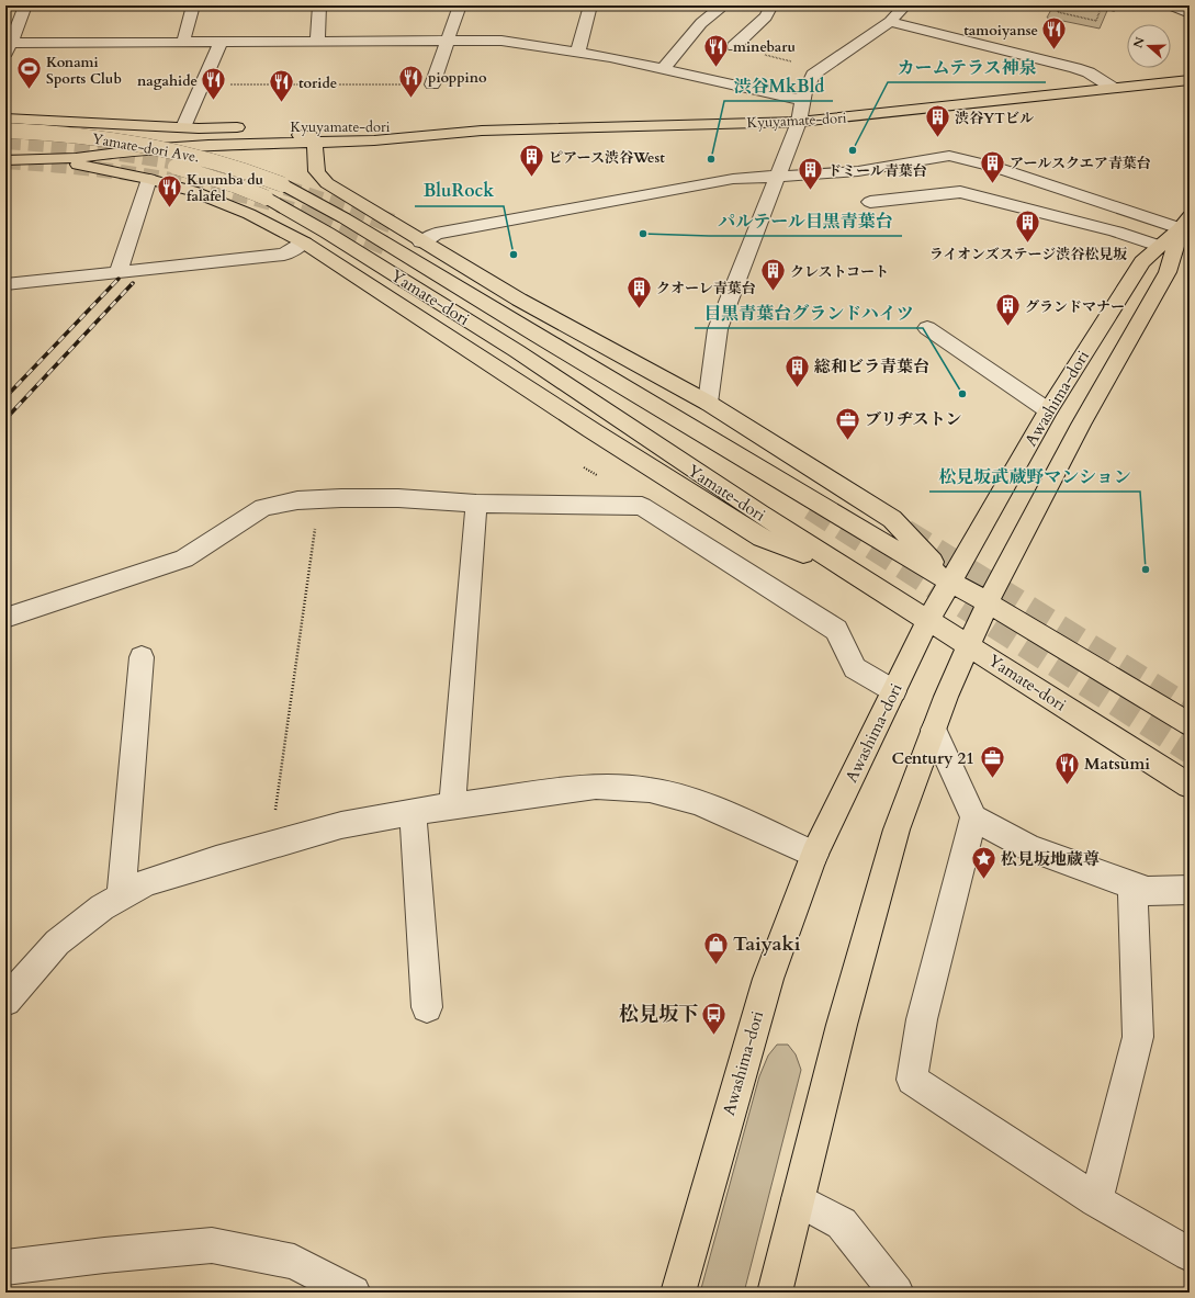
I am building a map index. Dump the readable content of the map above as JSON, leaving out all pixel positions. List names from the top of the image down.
{
  "streets": {
    "main road": [
      "Kyuyamate-dori",
      "Yamate-dori Ave.",
      "Yamate-dori",
      "Awashima-dori"
    ]
  },
  "crossings": [
    ["Yamate-dori Ave.", "Yamate-dori"],
    ["Yamate-dori", "Awashima-dori"]
  ],
  "places": {
    "restaurant": [
      "tamoiyanse",
      "minebaru",
      "pioppino",
      "nagahide",
      "toride",
      "Kuumba du falafel",
      "Matsumi"
    ],
    "sports": ["Konami Sports Club"],
    "building": [
      "渋谷YTビル",
      "ピアース渋谷West",
      "アールスクエア青葉台",
      "ドミール青葉台",
      "ライオンズステージ渋谷松見坂",
      "クレストコート",
      "クオーレ青葉台",
      "グランドマナー",
      "総和ビラ青葉台"
    ],
    "other": [
      "カームテラス神泉",
      "渋谷MkBld",
      "パルテール目黒青葉台",
      "BluRock",
      "目黒青葉台グランドハイツ",
      "松見坂武蔵野マンション"
    ],
    "office": ["ブリヂストン", "Century 21"],
    "place": ["松見坂地蔵尊"],
    "shop": ["Taiyaki"],
    "bus stop": ["松見坂下"]
  },
  "north": "left"
}
